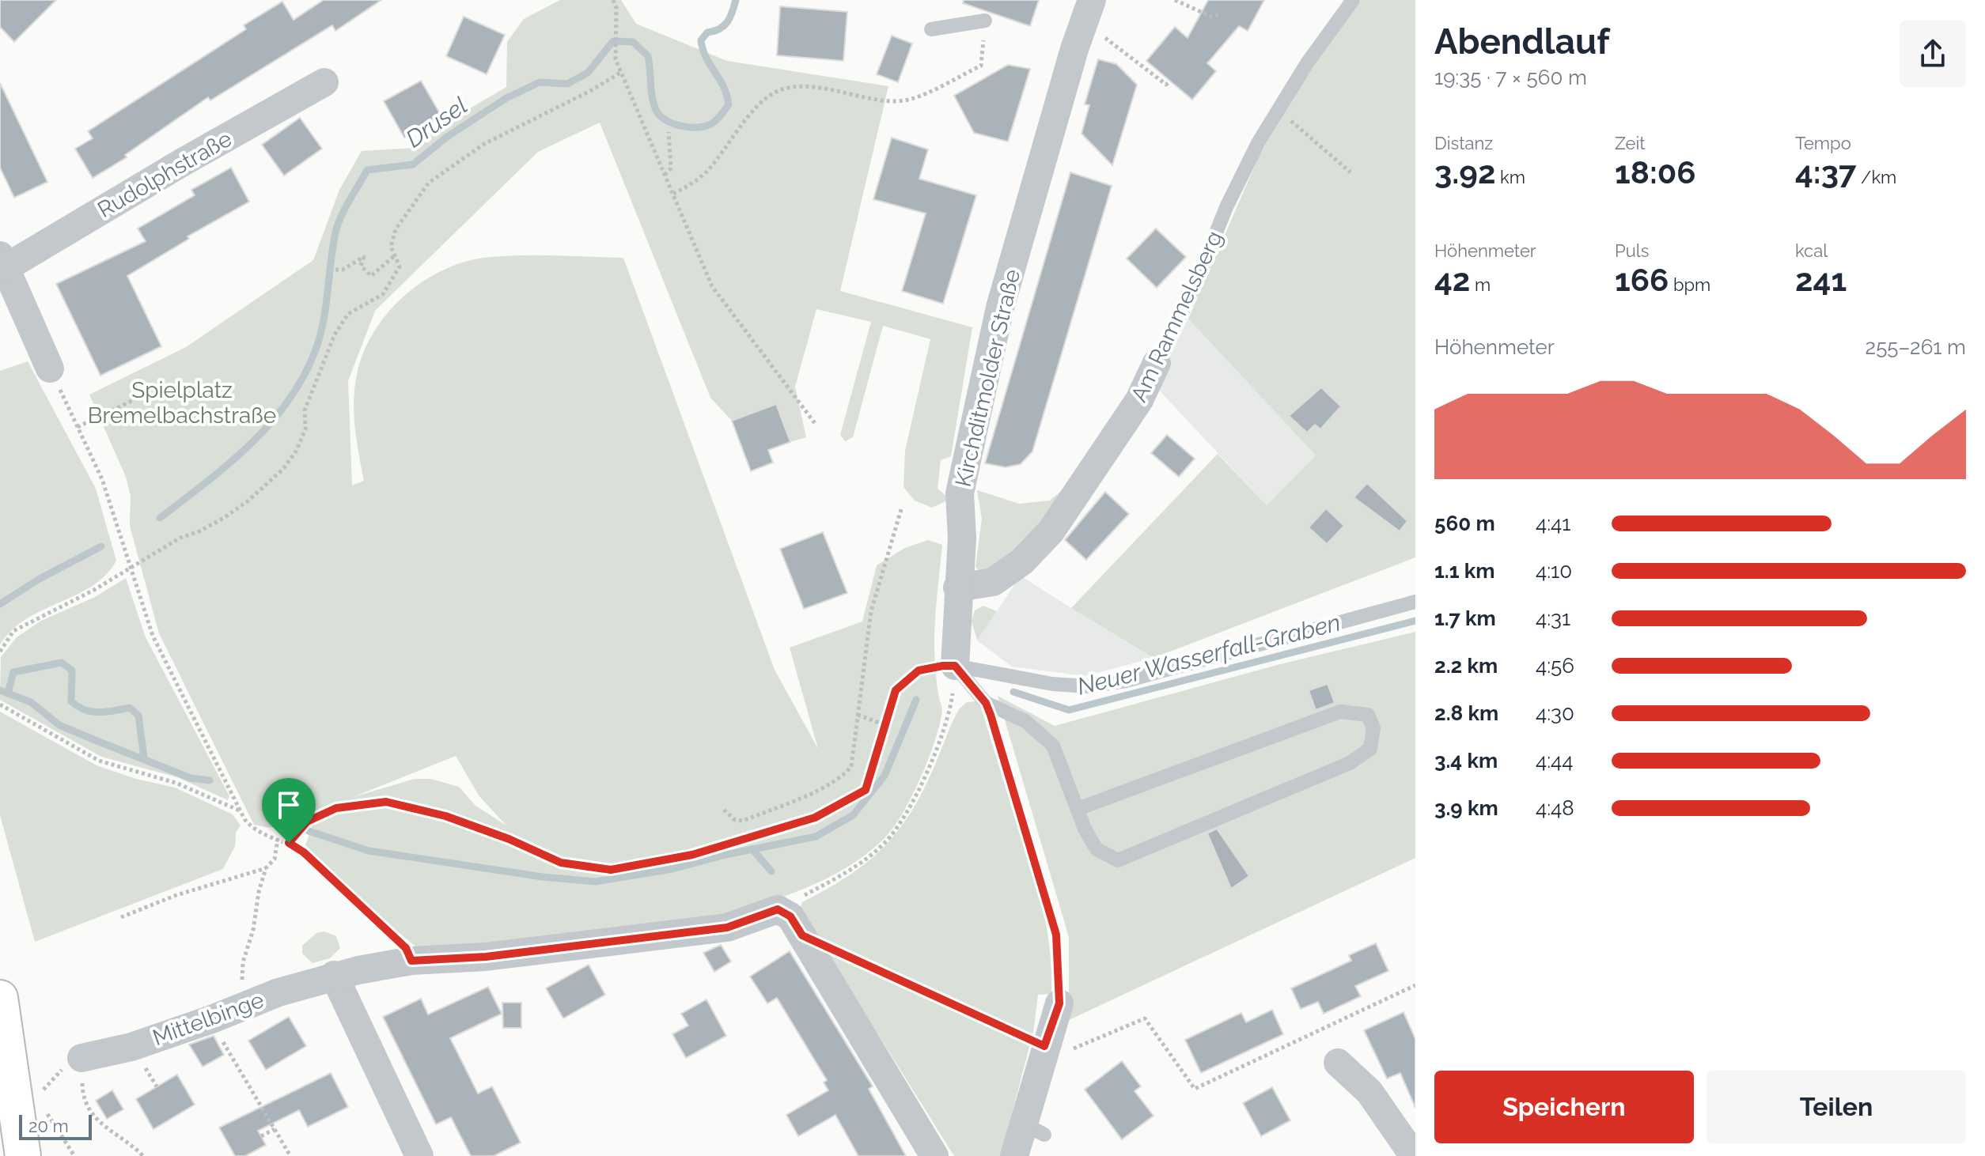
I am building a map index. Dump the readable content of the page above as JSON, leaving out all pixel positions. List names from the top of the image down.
{
  "streets": {
    "street": [
      "Rudolphstraße",
      "Am Rammelsberg",
      "Kirchditmolder Straße",
      "Mittelbinge"
    ]
  },
  "crossings": [
    ["Am Rammelsberg", "Kirchditmolder Straße"]
  ],
  "water": ["Drusel", "Neuer Wasserfall-Graben"],
  "parks": ["Spielplatz Bremelbachstraße"],
  "scale_bar": "20 m",
  "page": {
    "heading": ["Abendlauf", "19:35 · 7 × 560 m"],
    "stats": [
      ["Distanz", "3.92 km"],
      ["Zeit", "18:06"],
      ["Tempo", "4:37 /km"],
      ["Höhenmeter", "42 m"],
      ["Puls", "166 bpm"],
      ["kcal", "241"]
    ],
    "chart": ["Höhenmeter", "255–261 m"],
    "list": [
      {
        "name": "560 m",
        "note": "4:41"
      },
      {
        "name": "1.1 km",
        "note": "4:10"
      },
      {
        "name": "1.7 km",
        "note": "4:31"
      },
      {
        "name": "2.2 km",
        "note": "4:56"
      },
      {
        "name": "2.8 km",
        "note": "4:30"
      },
      {
        "name": "3.4 km",
        "note": "4:44"
      },
      {
        "name": "3.9 km",
        "note": "4:48"
      }
    ],
    "buttons": ["Speichern", "Teilen"],
    "scale": "20 m"
  }
}
